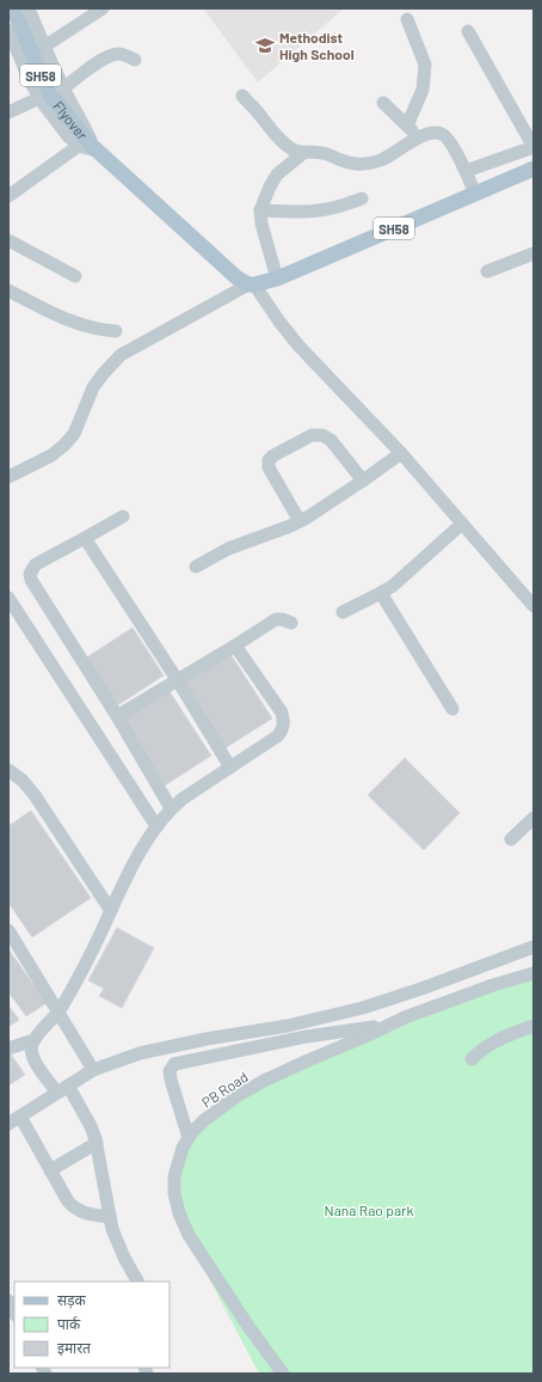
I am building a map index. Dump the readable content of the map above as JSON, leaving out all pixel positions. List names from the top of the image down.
{
  "streets": {
    "main road": ["SH58", "Flyover"],
    "street": ["PB Road"]
  },
  "crossings": [
    ["SH58", "Flyover"]
  ],
  "parks": ["Nana Rao park"],
  "places": {
    "school or university": ["Methodist High School"]
  },
  "legend": ["सड़क", "पार्क", "इमारत"]
}
